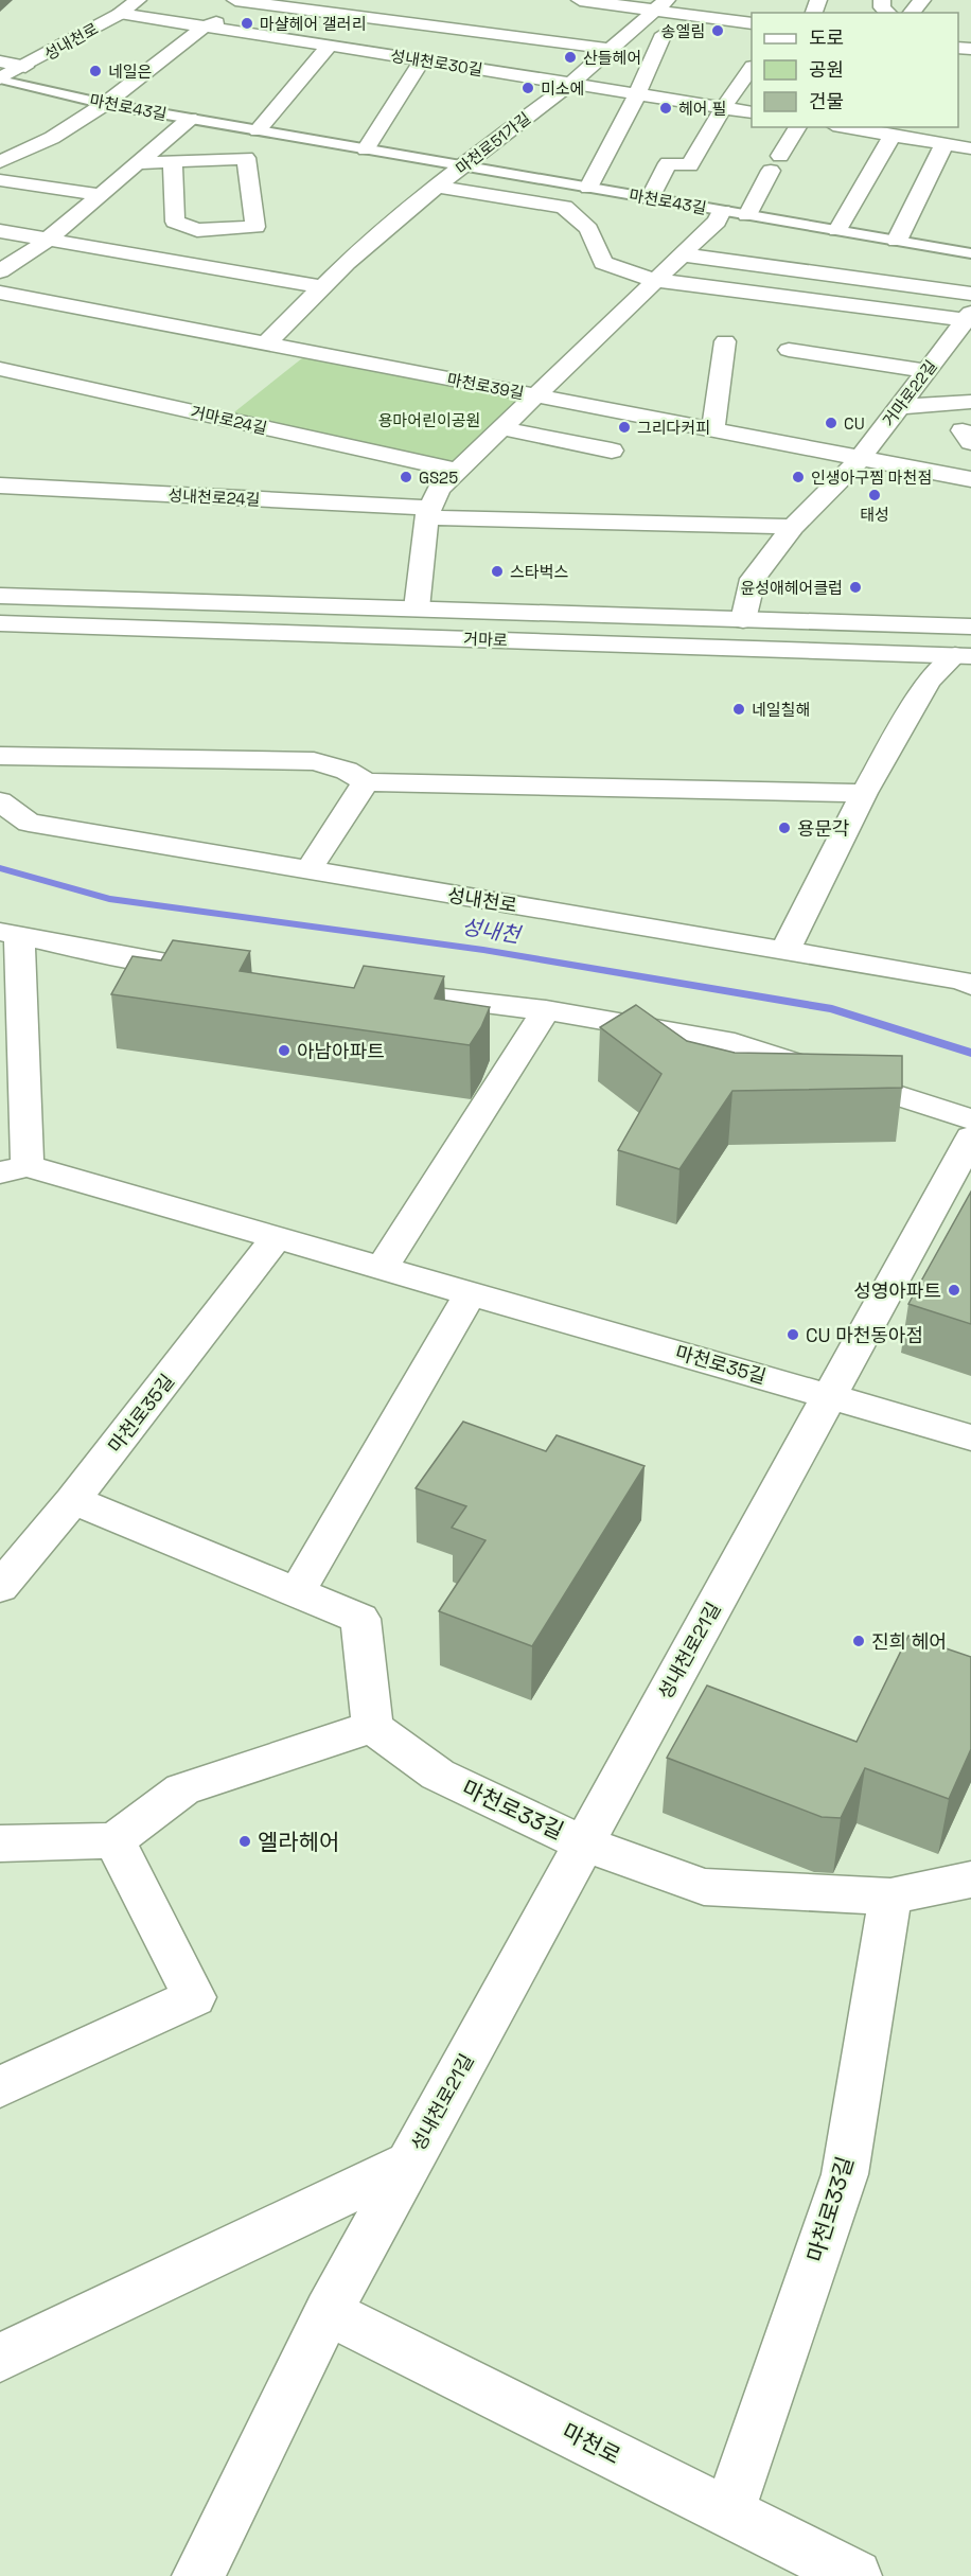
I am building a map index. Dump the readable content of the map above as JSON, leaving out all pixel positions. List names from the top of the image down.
{
  "streets": {
    "street": [
      "성내천로",
      "성내천로30길",
      "마천로51가길",
      "마천로39길",
      "거마로22길",
      "거마로24길",
      "성내천로24길",
      "거마로",
      "마천로35길",
      "성내천로21길",
      "마천로33길",
      "마천로"
    ],
    "lane": ["마천로43길"]
  },
  "crossings": [
    ["성내천로", "성내천로30길"],
    ["성내천로", "마천로43길"],
    ["성내천로30길", "마천로51가길"],
    ["마천로43길", "마천로51가길"],
    ["마천로51가길", "마천로39길"],
    ["마천로39길", "거마로22길"],
    ["거마로22길", "성내천로24길"],
    ["거마로22길", "거마로"],
    ["마천로35길", "성내천로21길"],
    ["성내천로21길", "마천로33길"],
    ["성내천로21길", "마천로"],
    ["마천로33길", "마천로"]
  ],
  "water": ["성내천"],
  "parks": ["용마어린이공원"],
  "places": [
    "마샬헤어 갤러리",
    "송엘림",
    "산들헤어",
    "네일은",
    "미소에",
    "헤어 필",
    "CU",
    "그리다커피",
    "GS25",
    "인생아구찜 마천점",
    "태성",
    "스타벅스",
    "윤성애헤어클럽",
    "네일칠해",
    "용문각",
    "아남아파트",
    "성영아파트",
    "CU 마천동아점",
    "진희 헤어",
    "엘라헤어"
  ],
  "legend": ["도로", "공원", "건물"]
}
